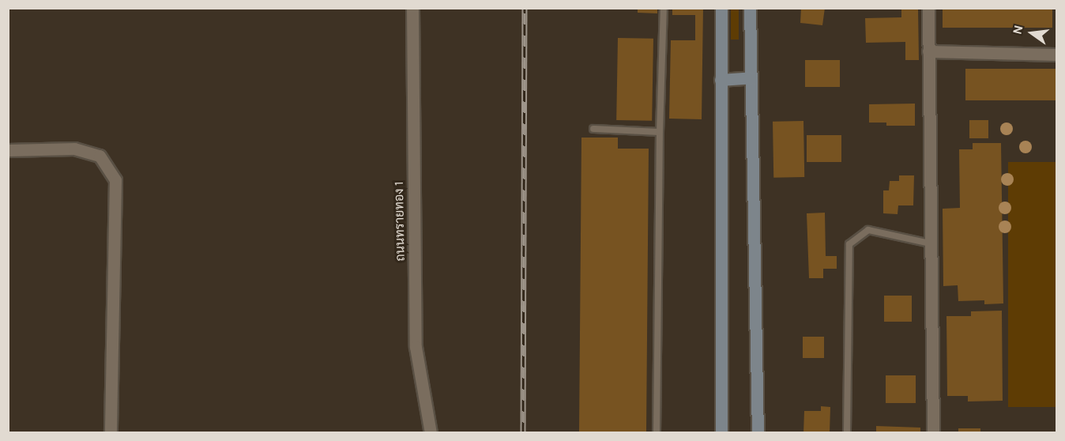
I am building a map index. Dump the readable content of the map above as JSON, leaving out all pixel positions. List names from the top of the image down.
{
  "streets": {
    "street": ["ถนนทรายทอง 1"]
  },
  "north": "left"
}
